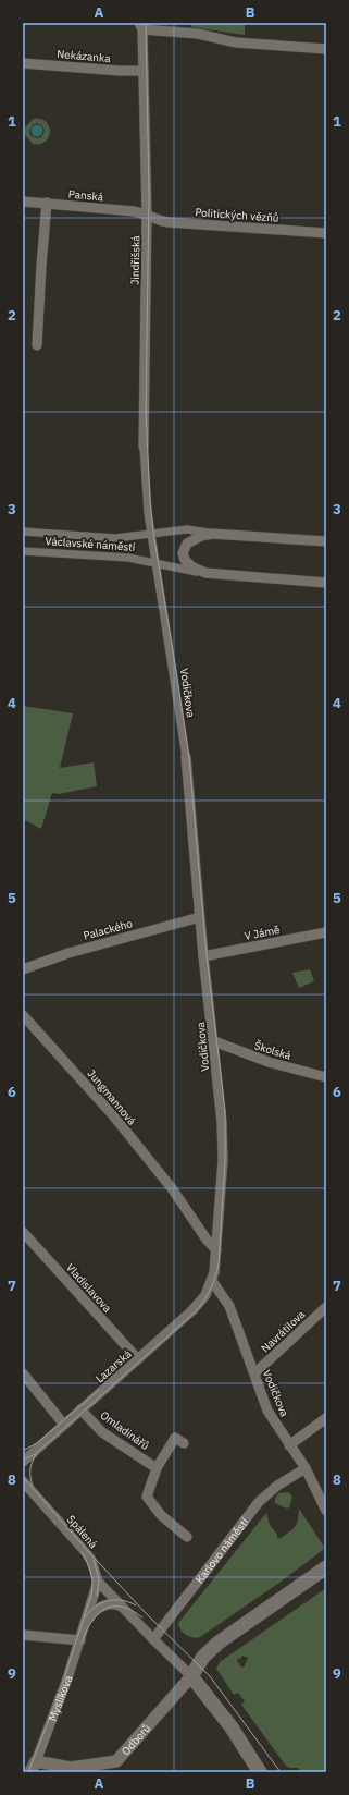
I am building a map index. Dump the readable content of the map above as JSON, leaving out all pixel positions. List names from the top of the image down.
{
  "streets": {
    "street": [
      "Nekázanka",
      "Panská",
      "Politických vězňů",
      "Jindřišská",
      "Václavské náměstí",
      "Vodičkova",
      "Palackého",
      "V Jámě",
      "Školská",
      "Jungmannová",
      "Vladislavova",
      "Navrátilova",
      "Lazarská",
      "Omladinářů",
      "Spálená",
      "Karlovo náměstí",
      "Myslíkova",
      "Odborů"
    ]
  },
  "crossings": [
    ["Nekázanka", "Jindřišská"],
    ["Panská", "Politických vězňů"],
    ["Panská", "Jindřišská"],
    ["Politických vězňů", "Jindřišská"],
    ["Jindřišská", "Václavské náměstí"],
    ["Václavské náměstí", "Vodičkova"],
    ["Vodičkova", "Palackého"],
    ["Vodičkova", "V Jámě"],
    ["Vodičkova", "Školská"],
    ["Vodičkova", "Jungmannová"],
    ["Vodičkova", "Navrátilova"],
    ["Vodičkova", "Lazarská"],
    ["Vodičkova", "Karlovo náměstí"],
    ["Vladislavova", "Lazarská"],
    ["Lazarská", "Omladinářů"],
    ["Spálená", "Karlovo náměstí"],
    ["Spálená", "Myslíkova"],
    ["Myslíkova", "Odborů"]
  ],
  "grid": {
    "columns": ["A", "B"],
    "rows": [
      "1",
      "2",
      "3",
      "4",
      "5",
      "6",
      "7",
      "8",
      "9"
    ]
  }
}
